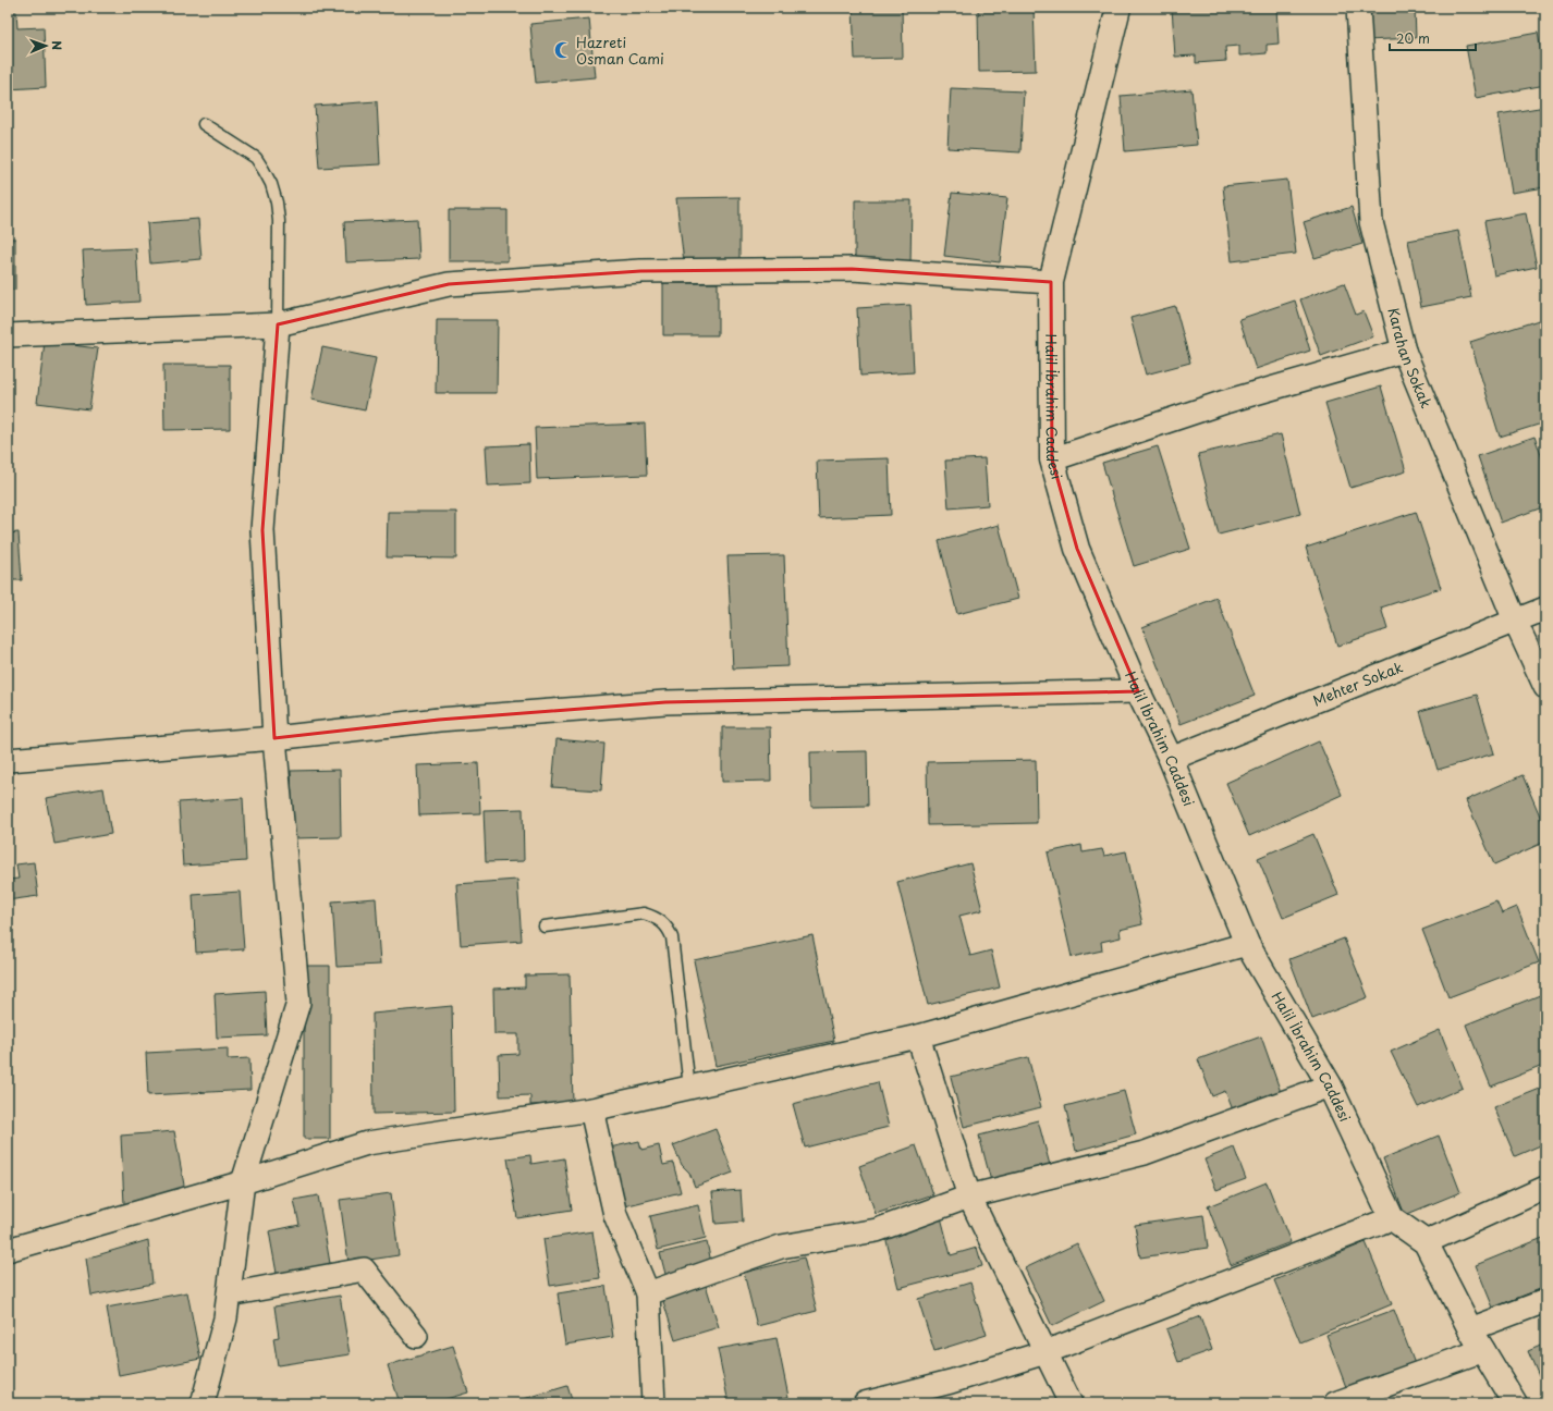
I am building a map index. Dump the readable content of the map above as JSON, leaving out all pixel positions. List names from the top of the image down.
{
  "streets": {
    "street": ["Karahan Sokak", "Halil İbrahim Caddesi", "Mehter Sokak"]
  },
  "crossings": [
    ["Karahan Sokak", "Mehter Sokak"],
    ["Halil İbrahim Caddesi", "Mehter Sokak"]
  ],
  "places": {
    "mosque": ["Hazreti Osman Cami"]
  },
  "scale_bar": "20 m",
  "north": "right"
}
